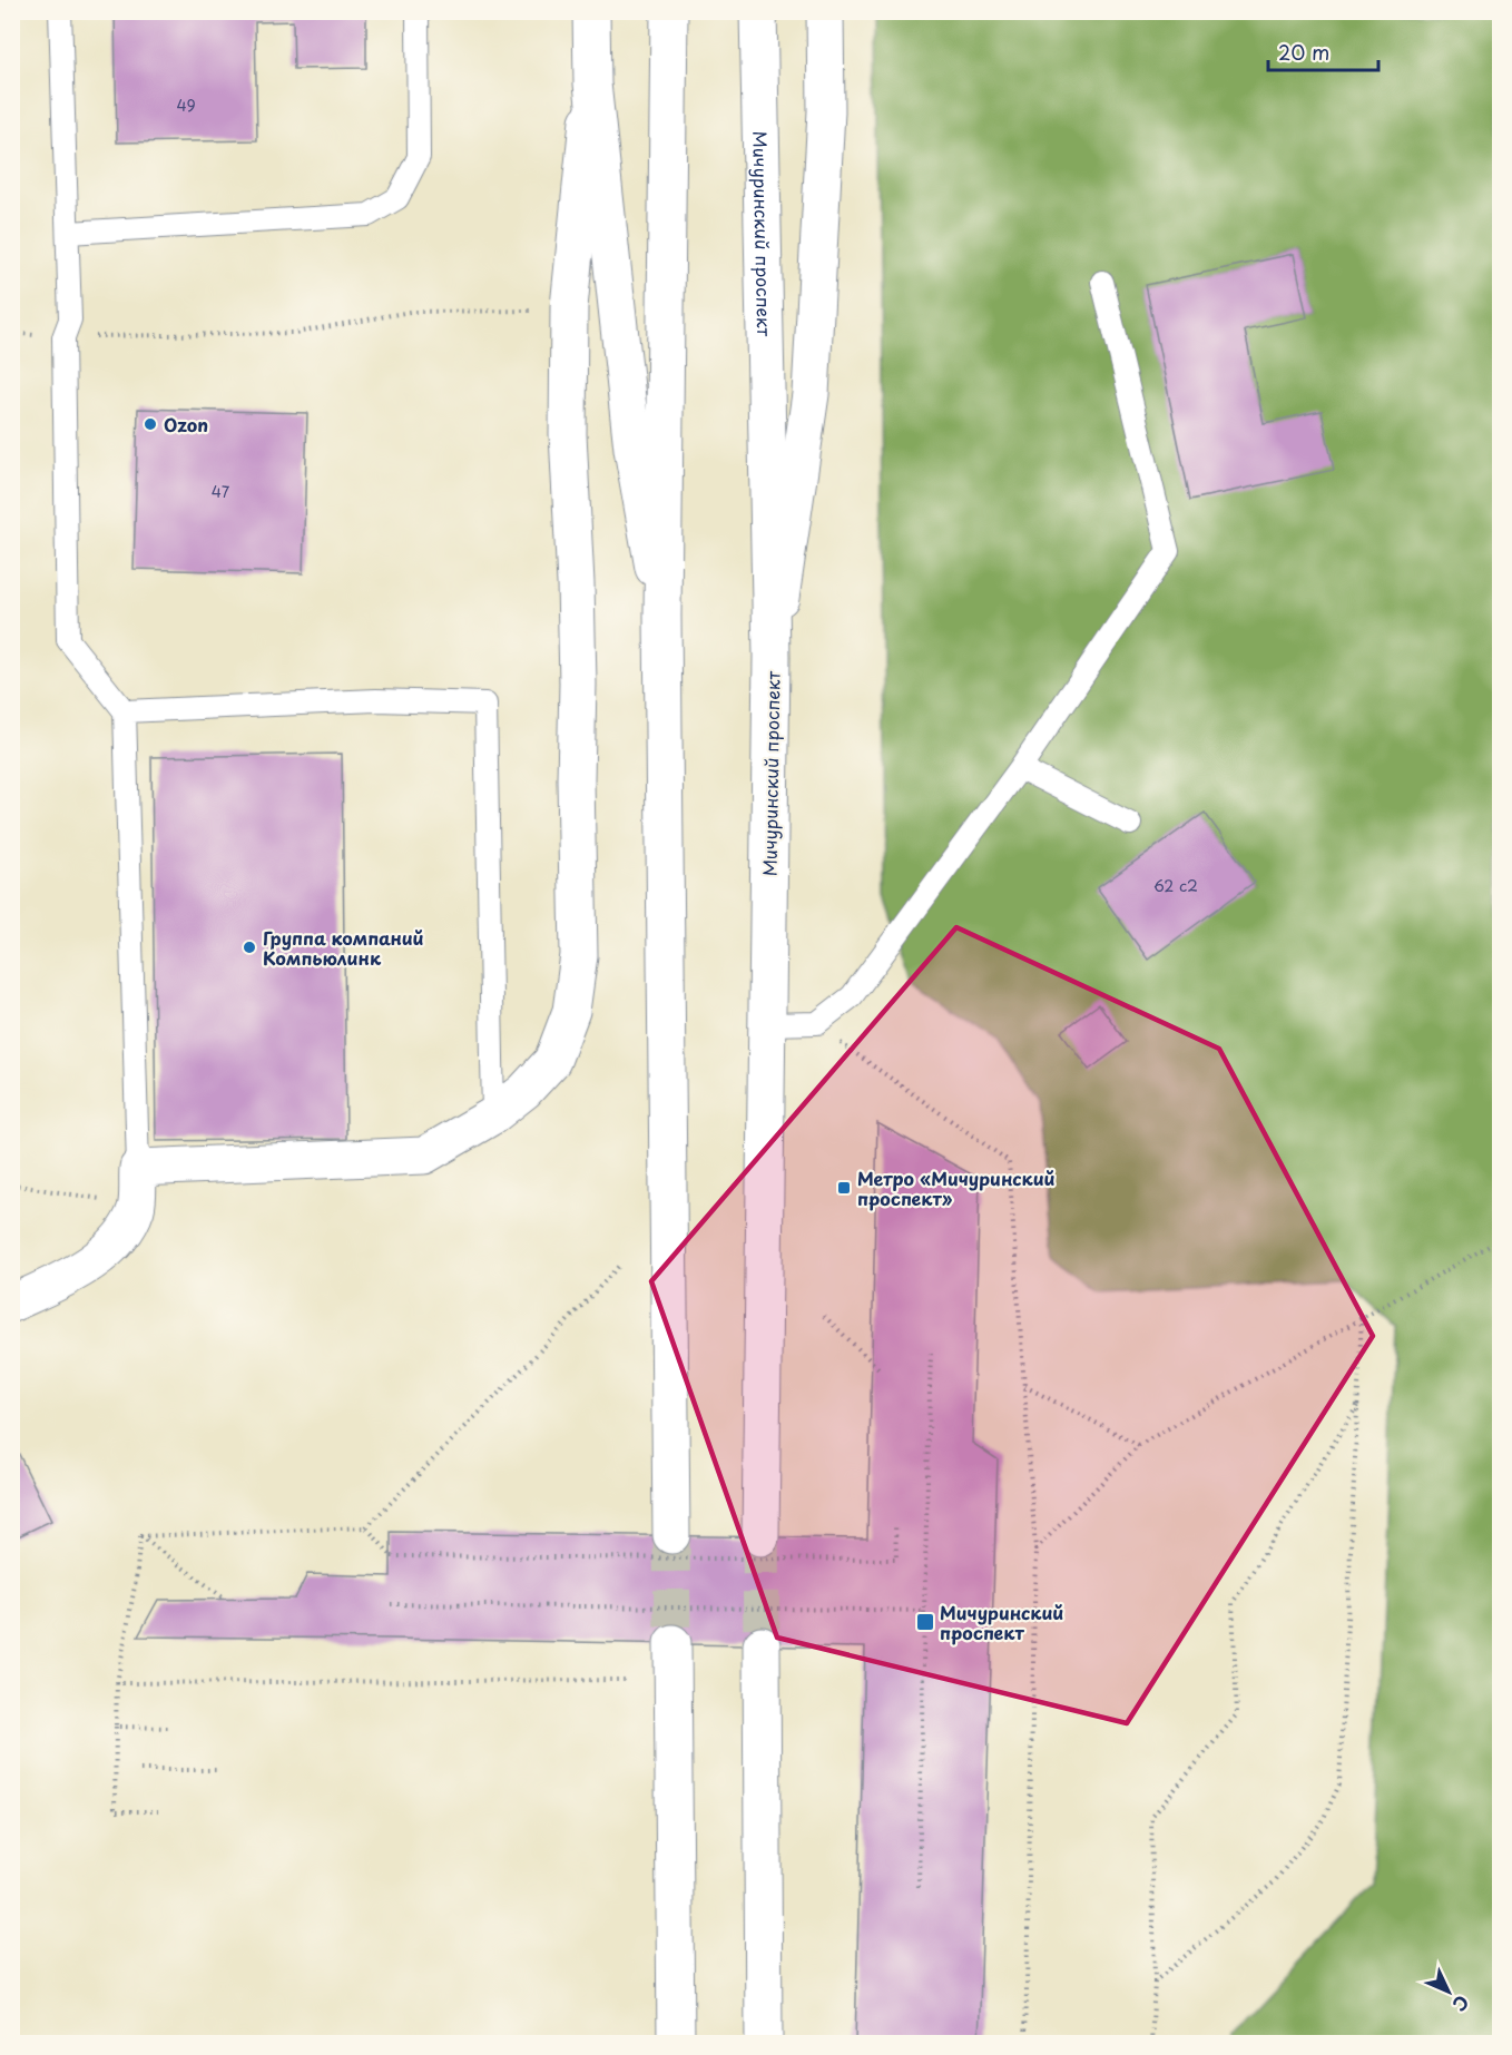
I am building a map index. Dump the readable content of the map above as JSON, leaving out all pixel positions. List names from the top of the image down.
{
  "streets": {
    "main road": ["Мичуринский проспект"]
  },
  "places": {
    "other": ["Ozon", "Группа компаний Компьюлинк"],
    "transit": ["Метро «Мичуринский проспект»", "Мичуринский проспект"]
  },
  "house_numbers": ["49", "47", "62 с2"],
  "scale_bar": "20 m",
  "north": "bottom right"
}
